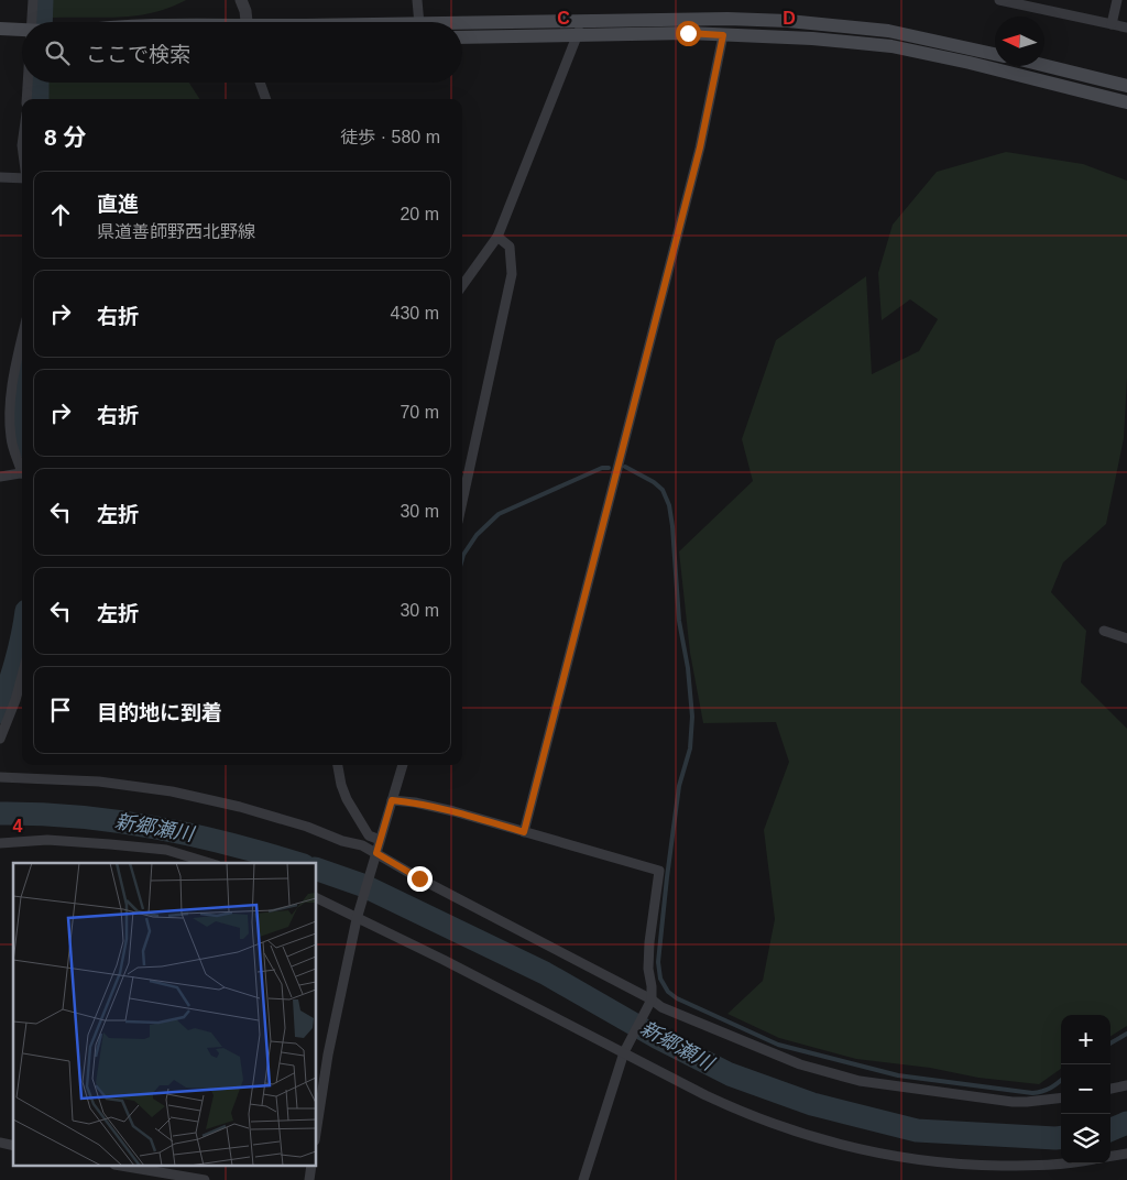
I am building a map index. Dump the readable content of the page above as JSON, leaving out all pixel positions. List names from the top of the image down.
{
  "water": ["新郷瀬川"],
  "north": "left",
  "page": {
    "search": "ここで検索",
    "heading": ["8 分", "徒歩 · 580 m"],
    "list": [
      ["直進", "県道善師野西北野線", "20 m"],
      ["右折", "430 m"],
      ["右折", "70 m"],
      ["左折", "30 m"],
      ["左折", "30 m"],
      "目的地に到着"
    ],
    "map_buttons": ["+", "−"]
  },
  "grid": {
    "columns": ["C", "D"],
    "rows": ["4"]
  }
}
